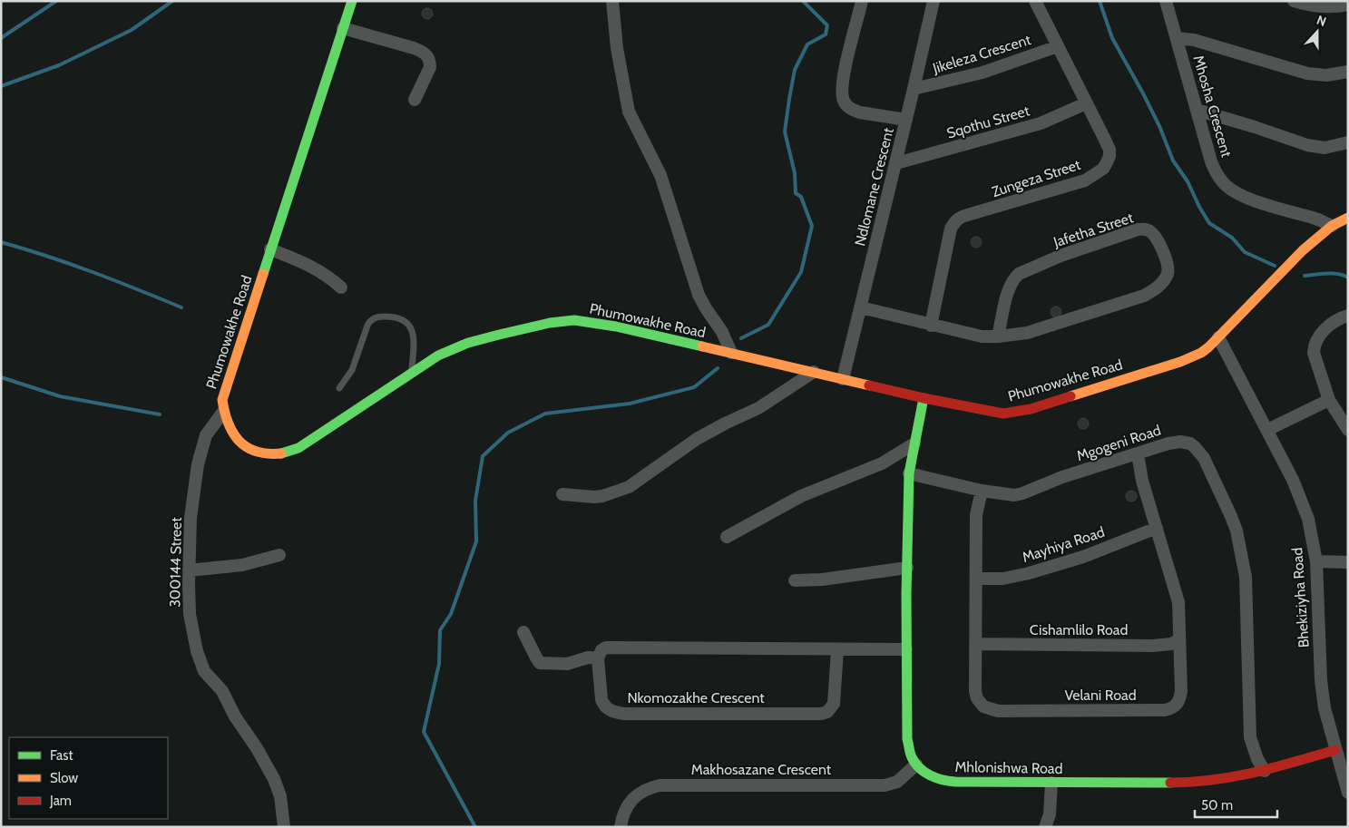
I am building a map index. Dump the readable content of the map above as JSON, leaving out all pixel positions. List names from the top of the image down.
{
  "streets": {
    "street": [
      "Jikeleza Crescent",
      "Mhosha Crescent",
      "Sqothu Street",
      "Zungeza Street",
      "Ndlomane Crescent",
      "Jafetha Street",
      "Phumowakhe Road",
      "Mgogeni Road",
      "Mayhiya Road",
      "300144 Street",
      "Bhekiziyha Road",
      "Cishamlilo Road",
      "Velani Road",
      "Nkomozakhe Crescent",
      "Mhlonishwa Road",
      "Makhosazane Crescent"
    ]
  },
  "crossings": [
    ["Jikeleza Crescent", "Zungeza Street"],
    ["Jikeleza Crescent", "Ndlomane Crescent"],
    ["Mhosha Crescent", "Phumowakhe Road"],
    ["Sqothu Street", "Zungeza Street"],
    ["Sqothu Street", "Ndlomane Crescent"],
    ["Zungeza Street", "Jafetha Street"],
    ["Ndlomane Crescent", "Jafetha Street"],
    ["Ndlomane Crescent", "Phumowakhe Road"],
    ["Phumowakhe Road", "300144 Street"],
    ["Phumowakhe Road", "Bhekiziyha Road"],
    ["Mgogeni Road", "Velani Road"],
    ["Mgogeni Road", "Mhlonishwa Road"],
    ["Mayhiya Road", "Velani Road"],
    ["Bhekiziyha Road", "Mhlonishwa Road"],
    ["Cishamlilo Road", "Velani Road"],
    ["Mhlonishwa Road", "Makhosazane Crescent"]
  ],
  "legend": ["Fast", "Slow", "Jam"],
  "scale_bar": "50 m",
  "north": "top"
}
